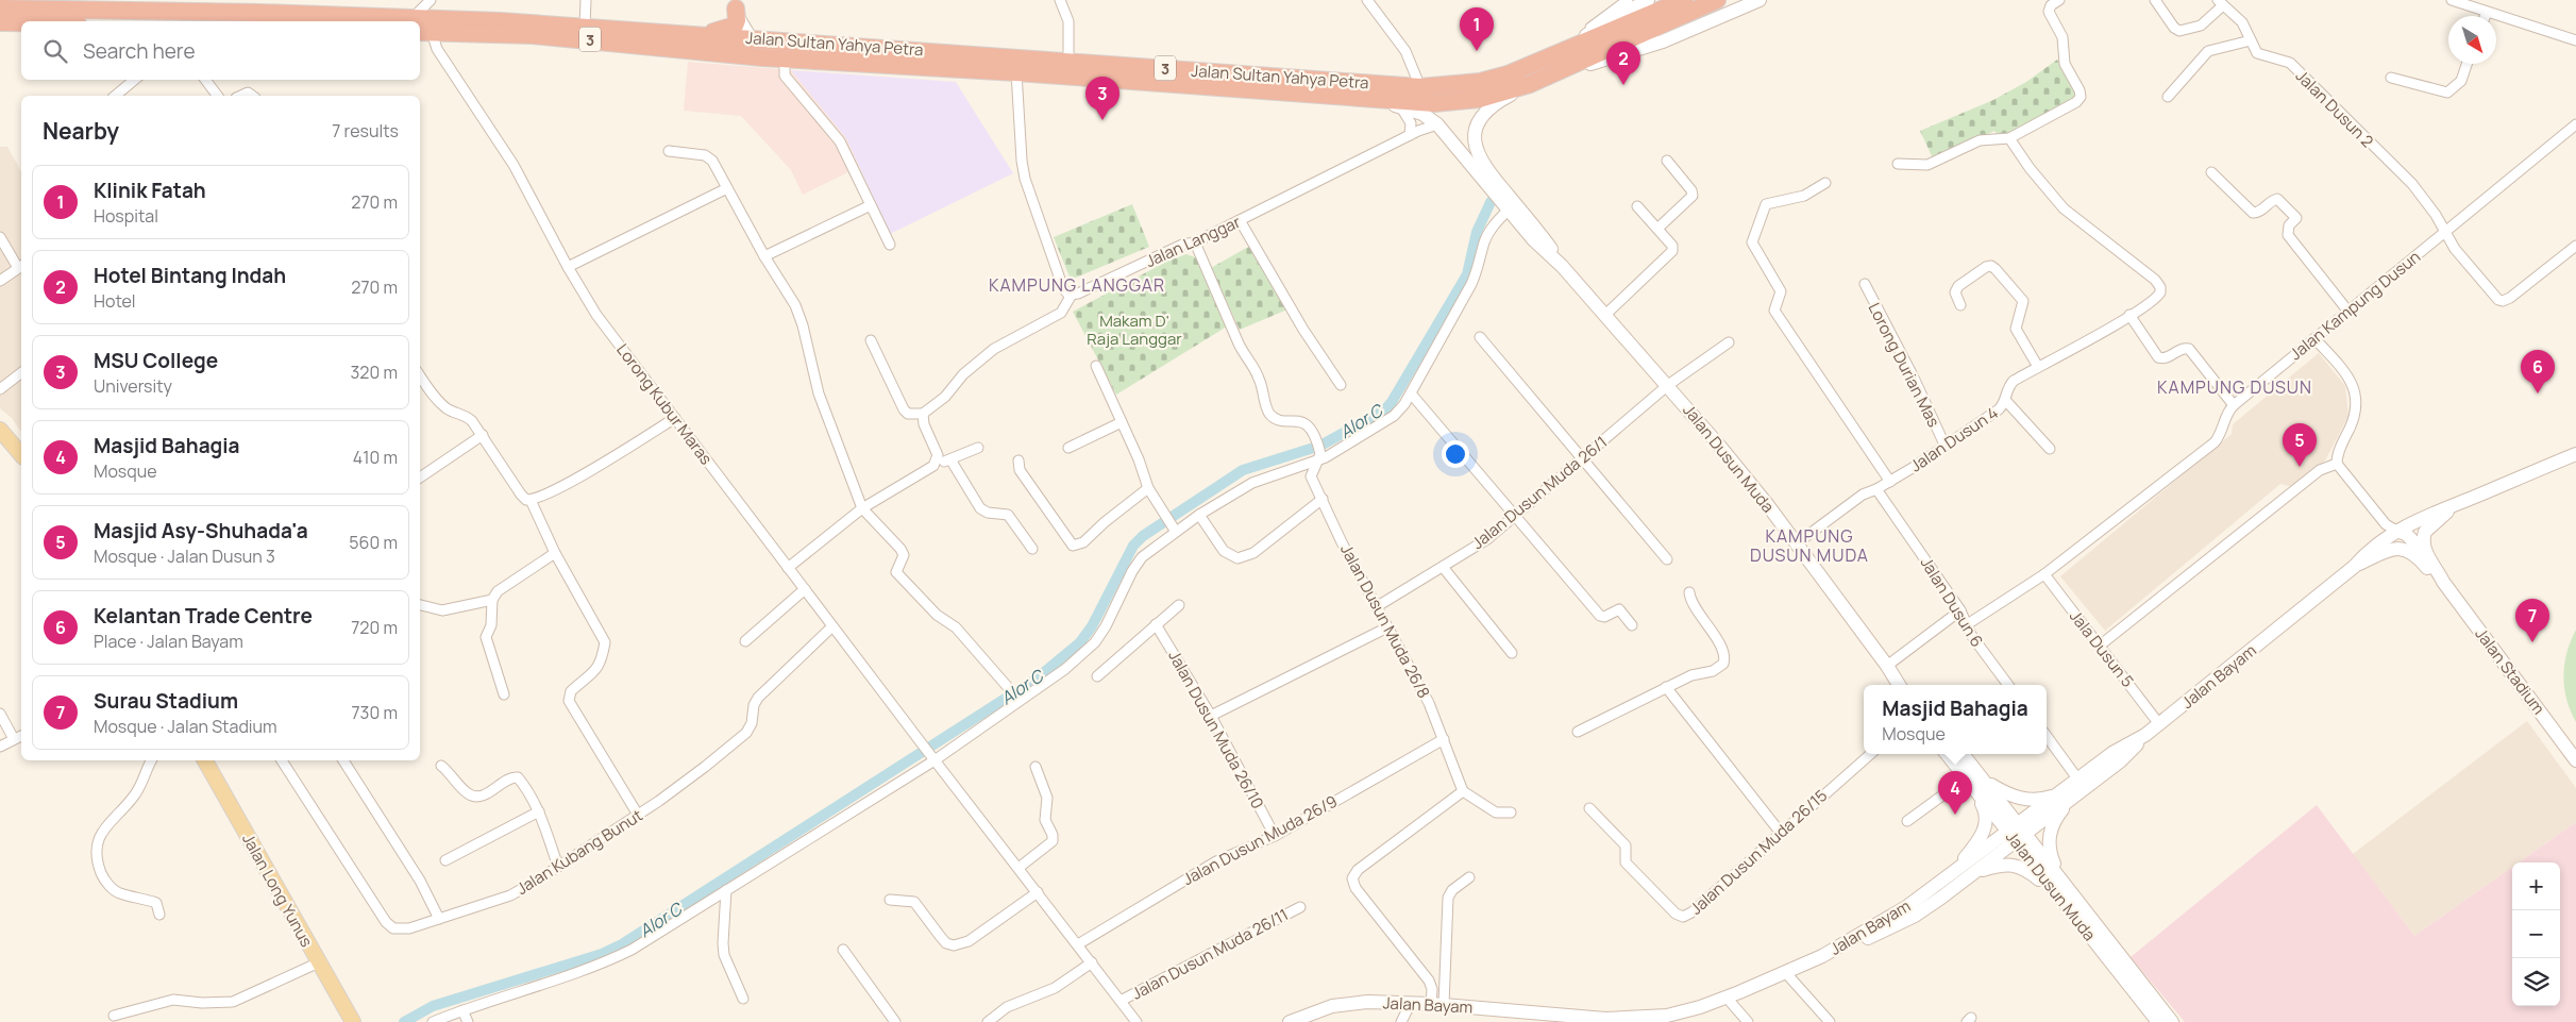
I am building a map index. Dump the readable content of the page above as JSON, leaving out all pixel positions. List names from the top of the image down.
{
  "streets": {
    "highway": ["3", "Jalan Sultan Yahya Petra"],
    "main road": [
      "Jalan Dusun Muda",
      "Jalan Stadium",
      "Jalan Bayam",
      "Jalan Long Yunus"
    ],
    "street": [
      "Jalan Dusun 2",
      "Jalan Langgar",
      "Jalan Kampung Dusun",
      "Lorong Durian Mas",
      "Lorong Kubur Maras",
      "Jalan Dusun 4",
      "Jalan Dusun Muda 26/1",
      "Jalan Dusun 6",
      "Jalan Dusun Muda 26/8",
      "Jala Dusun 5",
      "Jalan Dusun Muda 26/10",
      "Jalan Dusun Muda 26/9",
      "Jalan Kubang Bunut",
      "Jalan Dusun Muda 26/15",
      "Jalan Dusun Muda 26/11"
    ]
  },
  "crossings": [
    ["Jalan Sultan Yahya Petra", "Lorong Kubur Maras"],
    ["Jalan Sultan Yahya Petra", "Jalan Dusun Muda"],
    ["Jalan Dusun 2", "Jalan Kampung Dusun"],
    ["Jalan Langgar", "Jalan Dusun Muda"],
    ["Jalan Kampung Dusun", "Jalan Dusun 6"],
    ["Jalan Kampung Dusun", "Jala Dusun 5"],
    ["Lorong Durian Mas", "Jalan Dusun 4"],
    ["Lorong Kubur Maras", "Jalan Dusun Muda 26/9"],
    ["Lorong Kubur Maras", "Jalan Kubang Bunut"],
    ["Lorong Kubur Maras", "Jalan Dusun Muda 26/11"],
    ["Jalan Dusun 4", "Jalan Dusun Muda"],
    ["Jalan Dusun 4", "Jalan Dusun 6"],
    ["Jalan Dusun Muda", "Jalan Dusun Muda 26/1"],
    ["Jalan Dusun Muda", "Jalan Bayam"],
    ["Jalan Dusun Muda 26/1", "Jalan Dusun Muda 26/8"],
    ["Jalan Dusun Muda 26/8", "Jalan Dusun Muda 26/9"],
    ["Jala Dusun 5", "Jalan Bayam"],
    ["Jalan Stadium", "Jalan Bayam"],
    ["Jalan Dusun Muda 26/10", "Jalan Dusun Muda 26/9"]
  ],
  "districts": ["KAMPUNG LANGGAR", "KAMPUNG DUSUN", "KAMPUNG DUSUN MUDA"],
  "water": ["Alor C"],
  "parks": ["Makam D' Raja Langgar"],
  "north": "bottom right",
  "page": {
    "pins": [
      "1",
      "2",
      "3",
      "6",
      "5",
      "7",
      "4"
    ],
    "search": "Search here",
    "heading": ["Nearby", "7 results"],
    "list": [
      {
        "mark": "1",
        "name": "Klinik Fatah",
        "note": "Hospital",
        "value": "270 m"
      },
      {
        "mark": "2",
        "name": "Hotel Bintang Indah",
        "note": "Hotel",
        "value": "270 m"
      },
      {
        "mark": "3",
        "name": "MSU College",
        "note": "University",
        "value": "320 m"
      },
      {
        "mark": "4",
        "name": "Masjid Bahagia",
        "note": "Mosque",
        "value": "410 m"
      },
      {
        "mark": "5",
        "name": "Masjid Asy-Shuhada'a",
        "note": "Mosque · Jalan Dusun 3",
        "value": "560 m"
      },
      {
        "mark": "6",
        "name": "Kelantan Trade Centre",
        "note": "Place · Jalan Bayam",
        "value": "720 m"
      },
      {
        "mark": "7",
        "name": "Surau Stadium",
        "note": "Mosque · Jalan Stadium",
        "value": "730 m"
      }
    ],
    "popup": ["Masjid Bahagia", "Mosque"],
    "map_buttons": ["+", "−"]
  }
}
